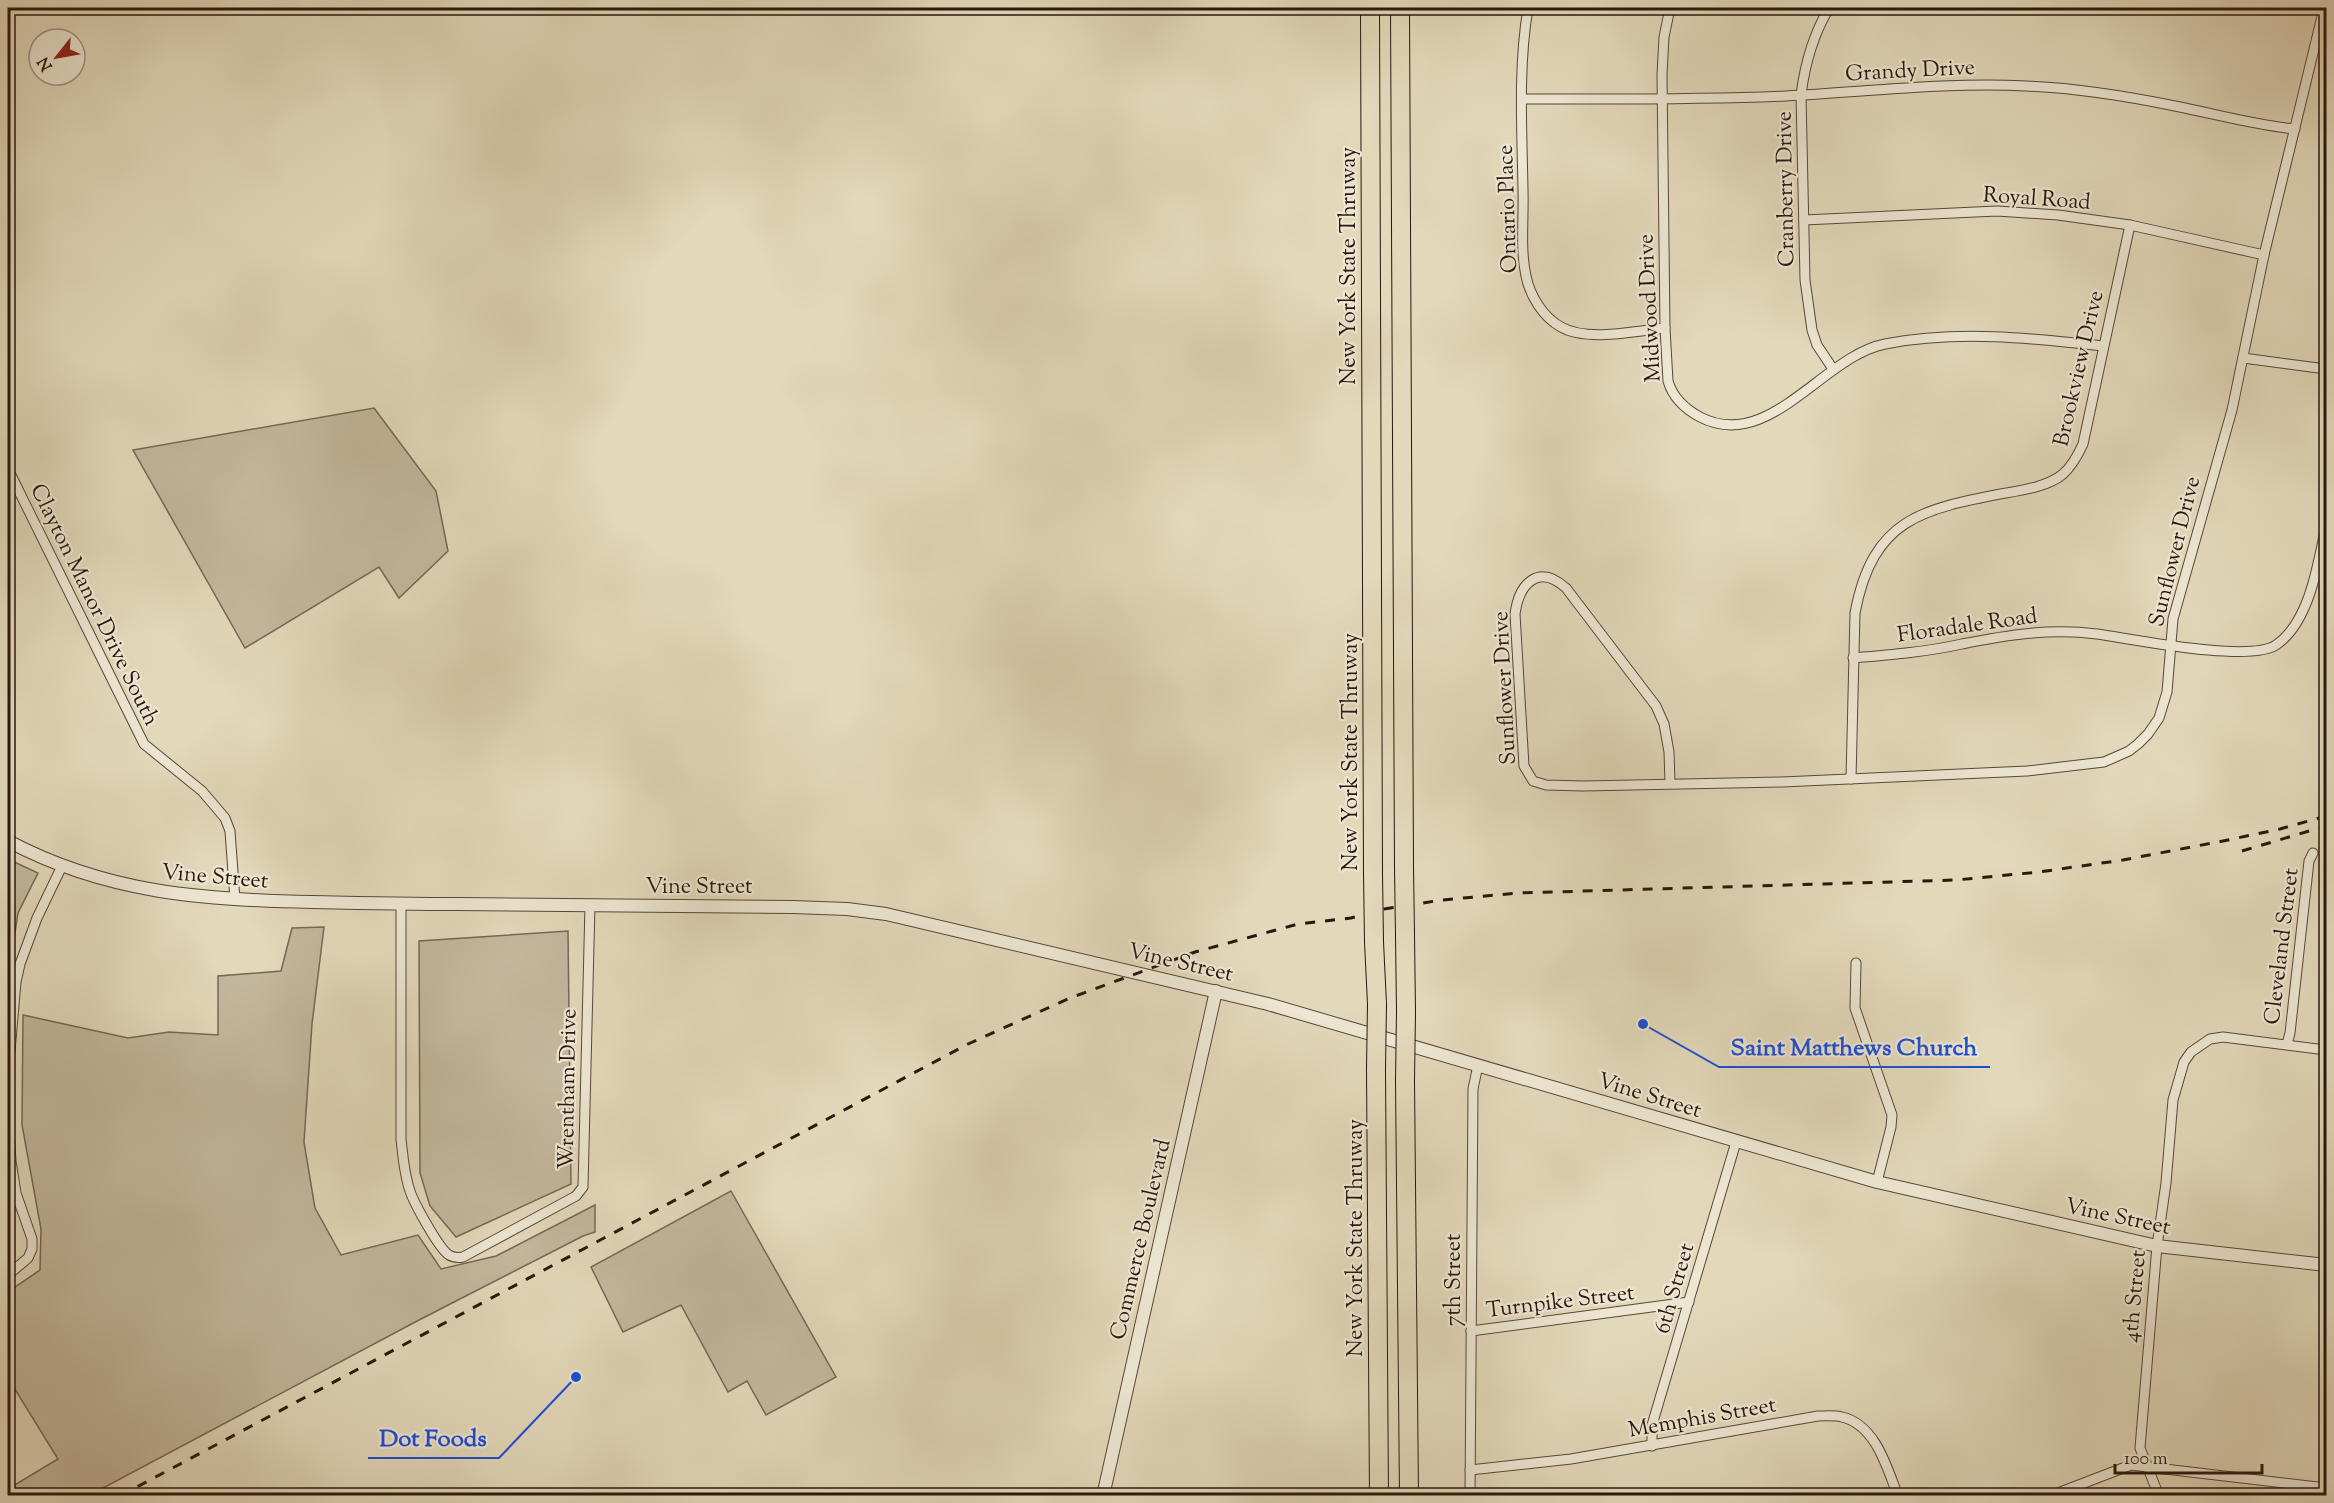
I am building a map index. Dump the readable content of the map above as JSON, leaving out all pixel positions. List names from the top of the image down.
{
  "streets": {
    "highway": ["New York State Thruway"],
    "street": [
      "Grandy Drive",
      "Cranberry Drive",
      "Royal Road",
      "Ontario Place",
      "Midwood Drive",
      "Brookview Drive",
      "Sunflower Drive",
      "Clayton Manor Drive South",
      "Floradale Road",
      "Vine Street",
      "Cleveland Street",
      "Wrentham Drive",
      "Commerce Boulevard",
      "7th Street",
      "6th Street",
      "4th Street",
      "Turnpike Street",
      "Memphis Street"
    ]
  },
  "crossings": [
    ["Grandy Drive", "Cranberry Drive"],
    ["Grandy Drive", "Ontario Place"],
    ["Grandy Drive", "Midwood Drive"],
    ["Grandy Drive", "Sunflower Drive"],
    ["Cranberry Drive", "Royal Road"],
    ["Cranberry Drive", "Midwood Drive"],
    ["Royal Road", "Brookview Drive"],
    ["Royal Road", "Sunflower Drive"],
    ["Ontario Place", "Midwood Drive"],
    ["Midwood Drive", "Brookview Drive"],
    ["Brookview Drive", "Sunflower Drive"],
    ["Brookview Drive", "Floradale Road"],
    ["Sunflower Drive", "Floradale Road"],
    ["Clayton Manor Drive South", "Vine Street"],
    ["Vine Street", "Wrentham Drive"],
    ["Vine Street", "Commerce Boulevard"],
    ["Vine Street", "7th Street"],
    ["Vine Street", "6th Street"],
    ["Vine Street", "4th Street"],
    ["Cleveland Street", "4th Street"],
    ["7th Street", "Turnpike Street"],
    ["7th Street", "Memphis Street"],
    ["6th Street", "Turnpike Street"],
    ["6th Street", "Memphis Street"]
  ],
  "places": ["Saint Matthews Church", "Dot Foods"],
  "scale_bar": "100 m",
  "north": "bottom left"
}
